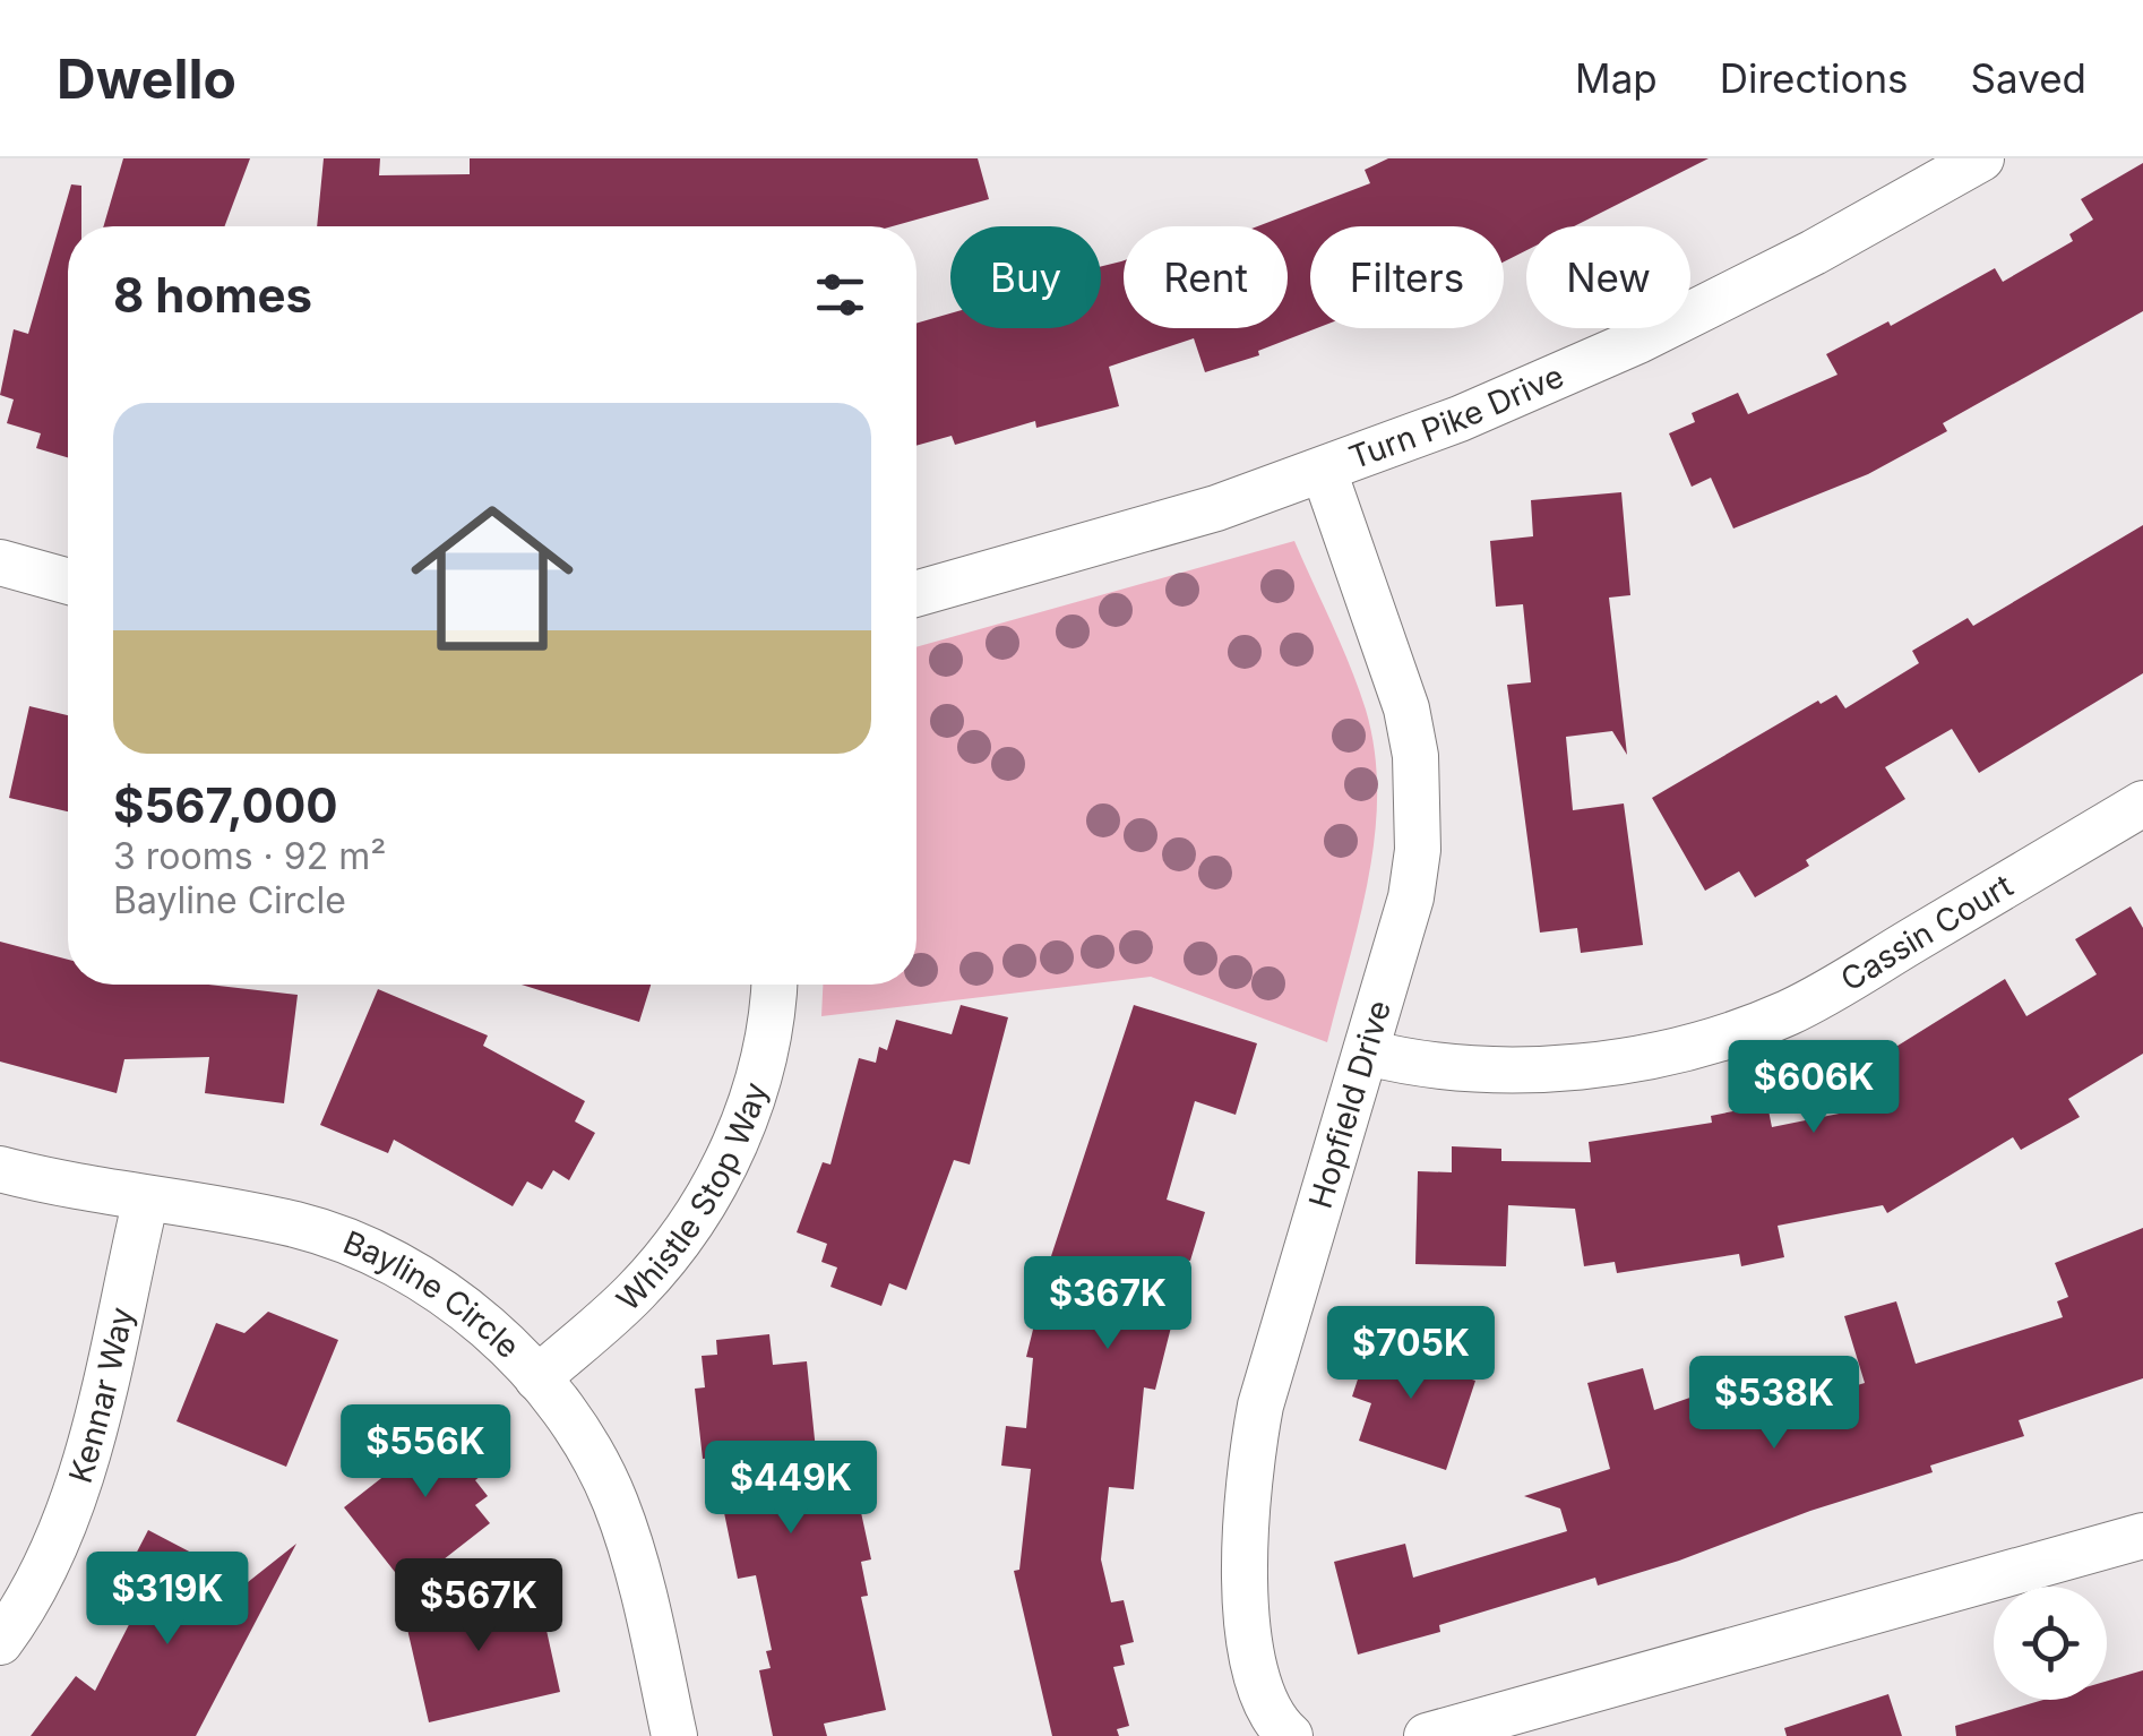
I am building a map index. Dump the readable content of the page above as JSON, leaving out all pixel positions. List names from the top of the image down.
{
  "streets": {
    "street": [
      "Turn Pike Drive",
      "Cassin Court",
      "Hopfield Drive",
      "Whistle Stop Way",
      "Bayline Circle",
      "Kennar Way"
    ]
  },
  "crossings": [
    ["Turn Pike Drive", "Hopfield Drive"],
    ["Cassin Court", "Hopfield Drive"],
    ["Whistle Stop Way", "Bayline Circle"],
    ["Bayline Circle", "Kennar Way"]
  ],
  "page": {
    "header": "Dwello",
    "nav": ["Map", "Directions", "Saved"],
    "chip": [
      "Buy",
      "Rent",
      "Filters",
      "New"
    ],
    "heading": "8 homes",
    "list": [
      {
        "name": "$567,000",
        "note": "3 rooms · 92 m² · Bayline Circle"
      }
    ],
    "price": [
      "$606K",
      "$367K",
      "$705K",
      "$538K",
      "$556K",
      "$449K",
      "$319K",
      "$567K"
    ]
  }
}
